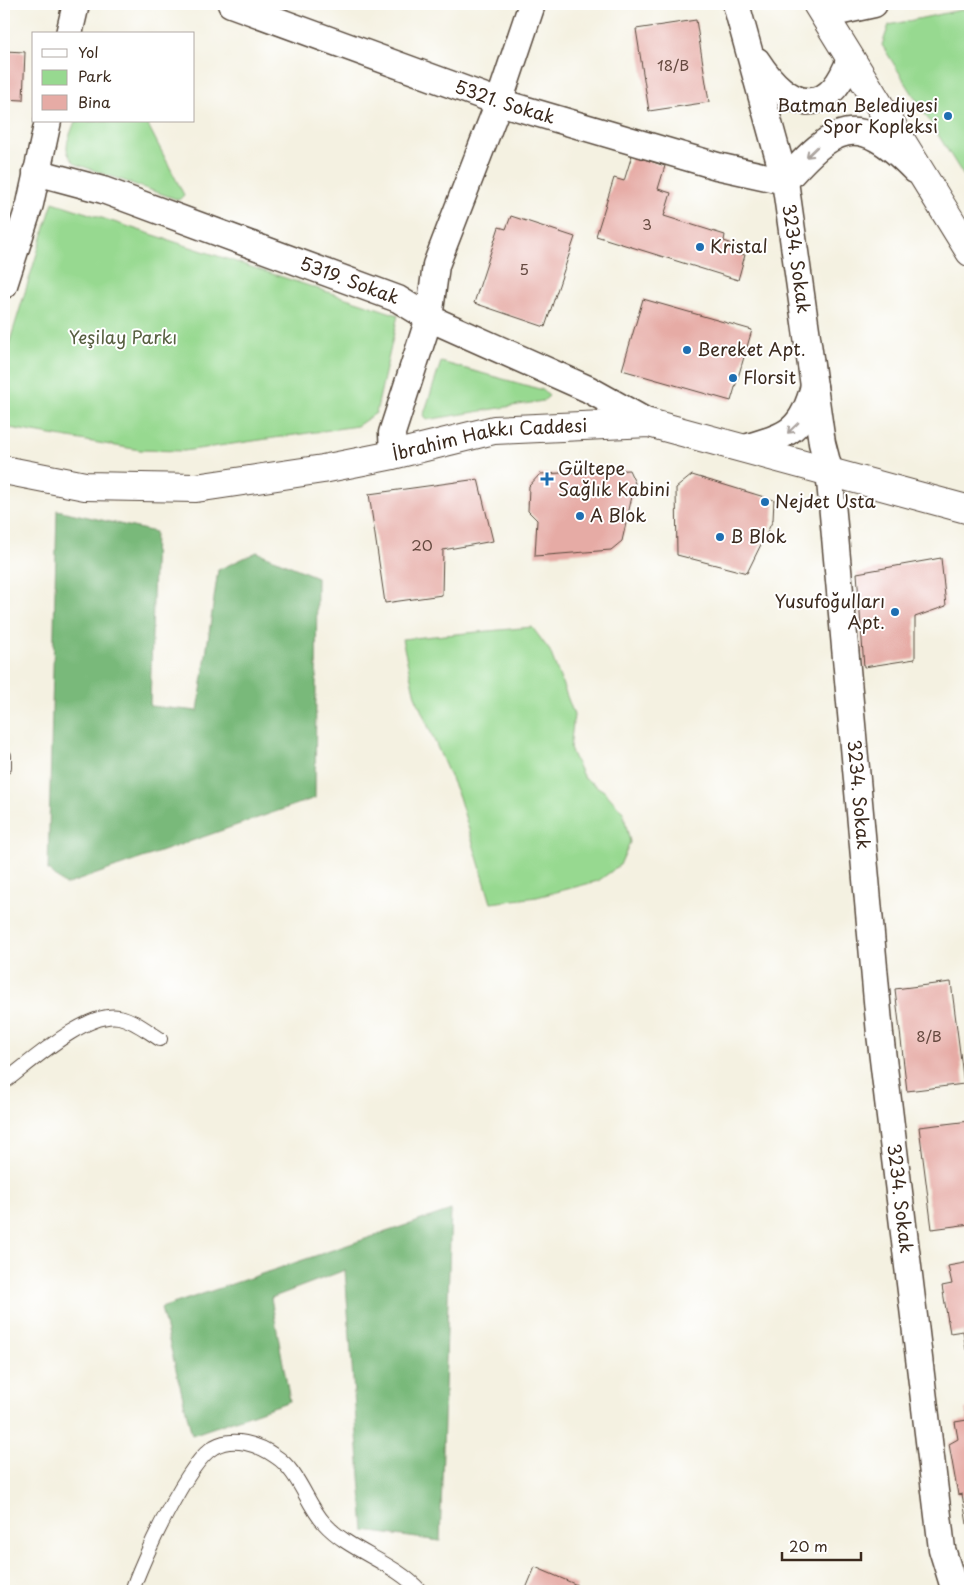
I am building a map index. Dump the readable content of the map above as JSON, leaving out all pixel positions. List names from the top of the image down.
{
  "streets": {
    "street": [
      "5321. Sokak",
      "3234. Sokak",
      "5319. Sokak",
      "İbrahim Hakkı Caddesi"
    ]
  },
  "crossings": [
    ["5321. Sokak", "3234. Sokak"],
    ["3234. Sokak", "İbrahim Hakkı Caddesi"],
    ["5319. Sokak", "İbrahim Hakkı Caddesi"]
  ],
  "parks": ["Yeşilay Parkı"],
  "places": {
    "other": [
      "Batman Belediyesi Spor Kopleksi",
      "Kristal",
      "Bereket Apt.",
      "Florsit",
      "Nejdet Usta",
      "A Blok",
      "B Blok",
      "Yusufoğulları Apt."
    ],
    "health": ["Gültepe Sağlık Kabini"]
  },
  "house_numbers": [
    "18/B",
    "3",
    "5",
    "20",
    "8/B"
  ],
  "legend": ["Yol", "Park", "Bina"],
  "scale_bar": "20 m"
}
